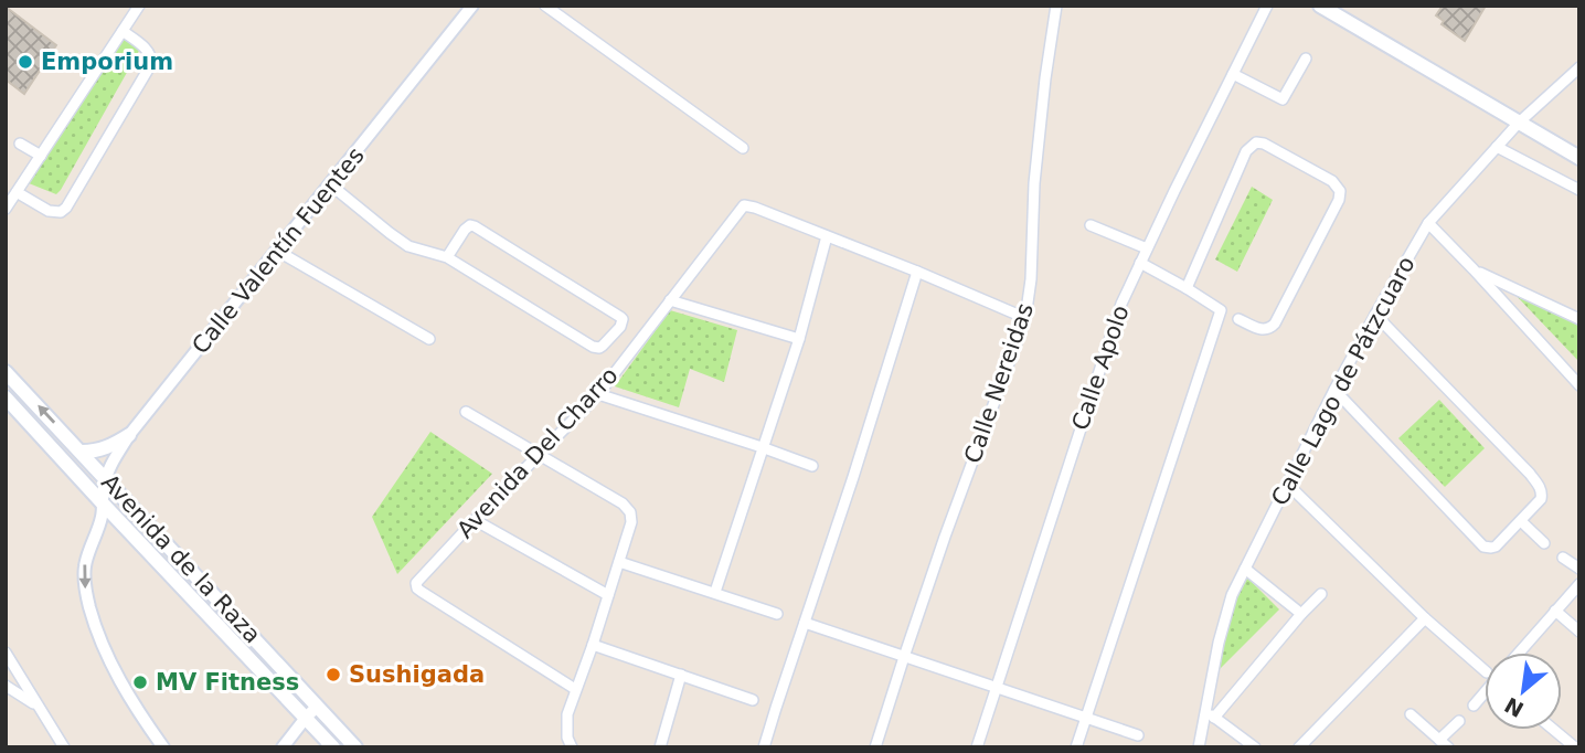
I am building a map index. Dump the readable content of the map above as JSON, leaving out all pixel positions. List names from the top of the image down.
{
  "streets": {
    "main road": ["Avenida de la Raza"],
    "street": [
      "Calle Valentín Fuentes",
      "Calle Apolo",
      "Calle Lago de Pátzcuaro",
      "Calle Nereidas",
      "Avenida Del Charro"
    ]
  },
  "crossings": [
    ["Calle Valentín Fuentes", "Avenida de la Raza"]
  ],
  "places": ["Emporium", "Sushigada", "MV Fitness"],
  "north": "bottom left"
}
